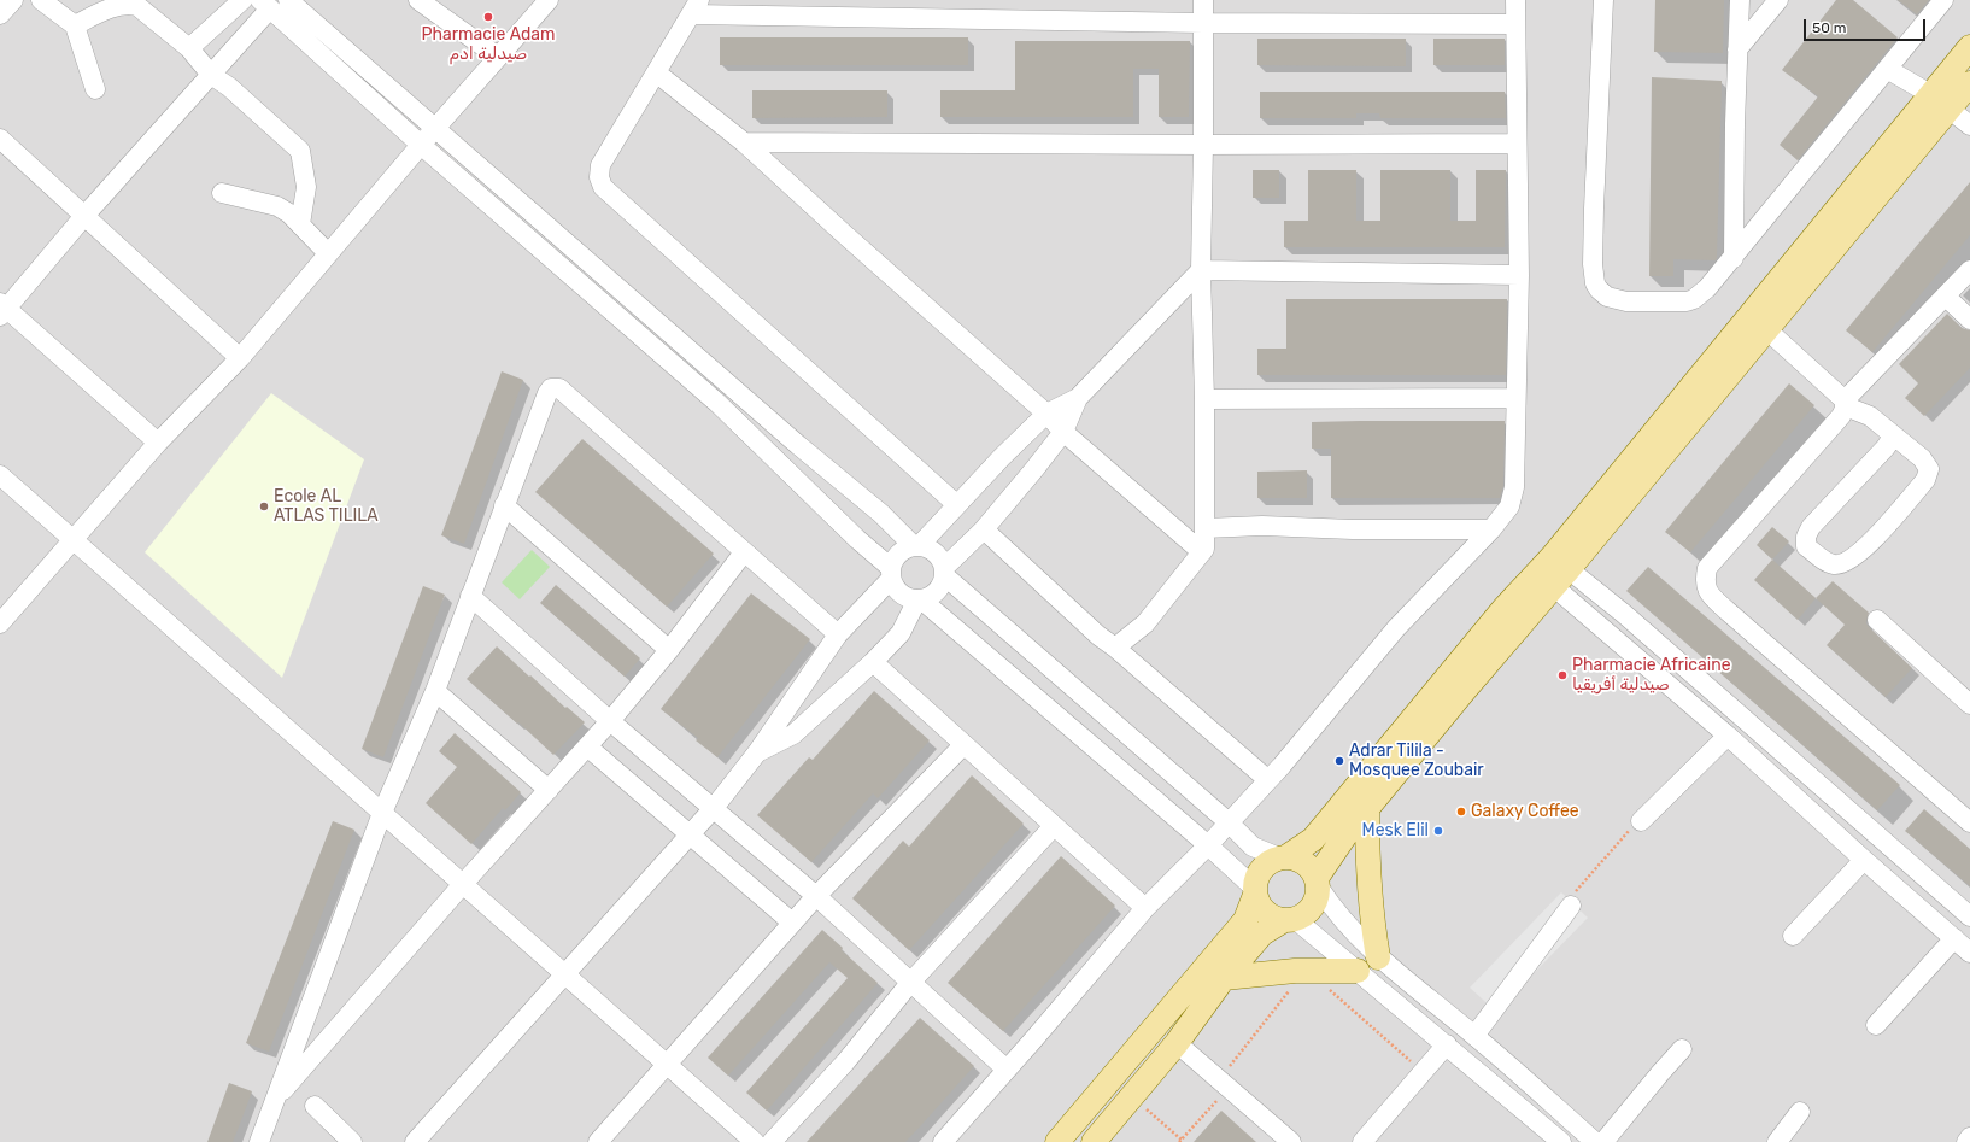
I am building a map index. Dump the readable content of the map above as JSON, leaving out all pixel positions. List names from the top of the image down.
{
  "places": [
    "Pharmacie Adam صيدلية ادم",
    "Ecole AL ATLAS TILILA",
    "Pharmacie Africaine صيدلية أفريقيا",
    "Adrar Tilila - Mosquee Zoubair",
    "Galaxy Coffee",
    "Mesk Elil"
  ],
  "scale_bar": "50 m"
}
